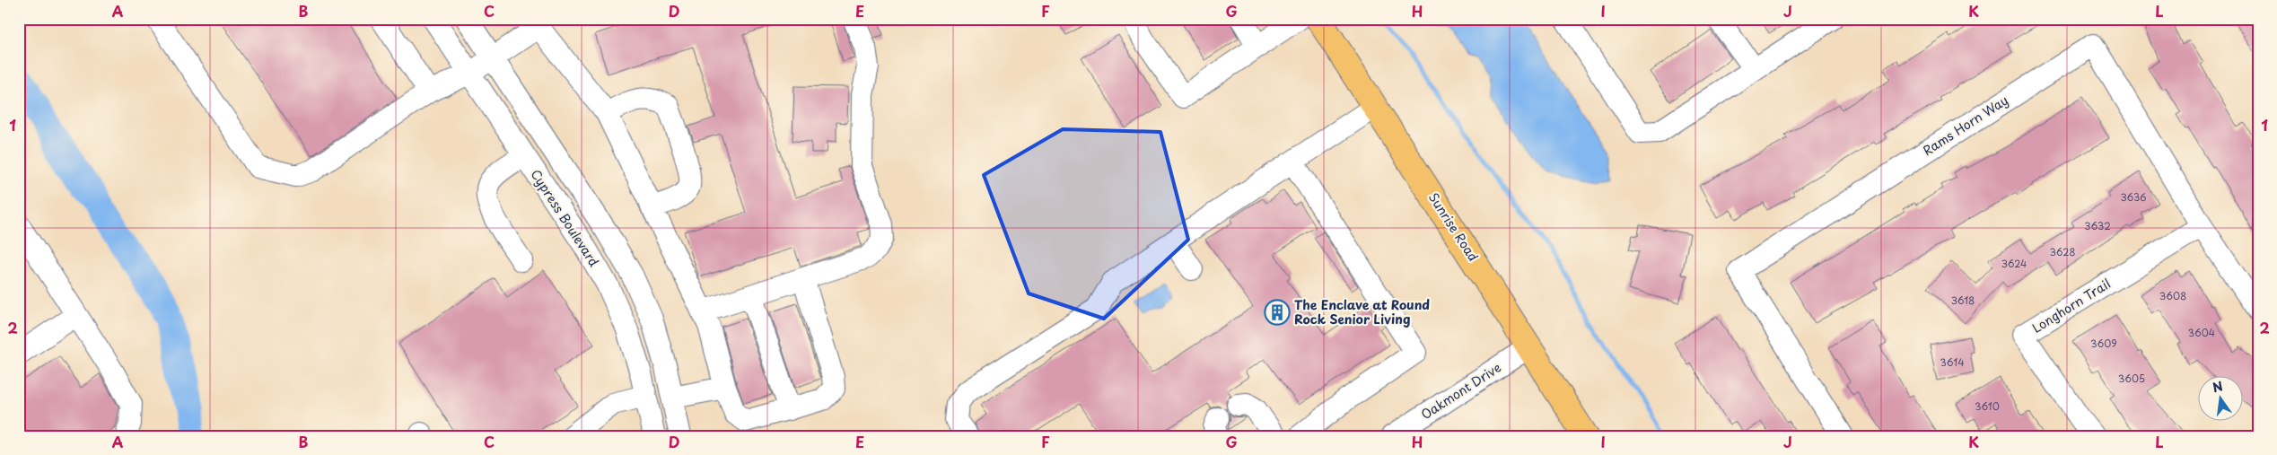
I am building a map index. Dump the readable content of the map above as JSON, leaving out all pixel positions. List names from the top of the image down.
{
  "streets": {
    "main road": ["Sunrise Road"],
    "street": [
      "Rams Horn Way",
      "Cypress Boulevard",
      "Longhorn Trail",
      "Oakmont Drive"
    ]
  },
  "crossings": [
    ["Rams Horn Way", "Longhorn Trail"],
    ["Sunrise Road", "Oakmont Drive"]
  ],
  "places": {
    "building": ["The Enclave at Round Rock Senior Living"]
  },
  "house_numbers": [
    "3636",
    "3632",
    "3628",
    "3624",
    "3608",
    "3618",
    "3604",
    "3609",
    "3614",
    "3605",
    "3610"
  ],
  "north": "top",
  "grid": {
    "columns": [
      "A",
      "B",
      "C",
      "D",
      "E",
      "F",
      "G",
      "H",
      "I",
      "J",
      "K",
      "L"
    ],
    "rows": ["1", "2"]
  }
}
